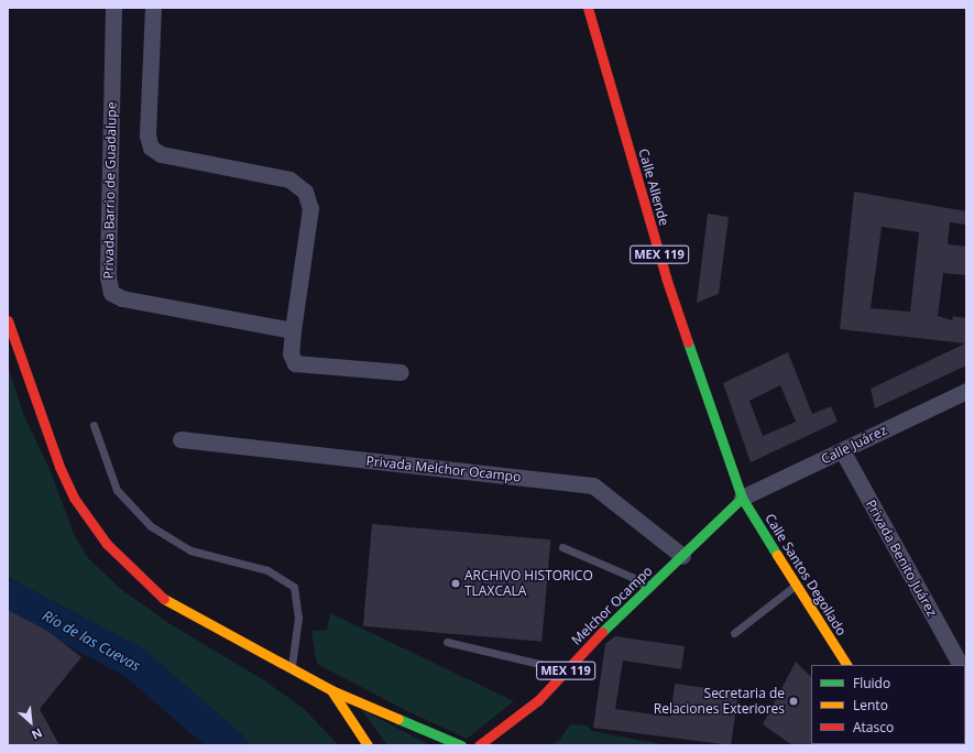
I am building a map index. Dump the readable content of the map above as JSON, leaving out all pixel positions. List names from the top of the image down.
{
  "streets": {
    "main road": [
      "Calle Allende",
      "MEX 119",
      "Calle Santos Degollado",
      "Melchor Ocampo"
    ],
    "street": [
      "Privada Barrio de Guadalupe",
      "Calle Juárez",
      "Privada Melchor Ocampo",
      "Privada Benito Juárez"
    ]
  },
  "crossings": [
    ["Calle Allende", "Calle Juárez"],
    ["Calle Allende", "Calle Santos Degollado"],
    ["Calle Allende", "Melchor Ocampo"],
    ["Calle Juárez", "Privada Benito Juárez"],
    ["Calle Juárez", "Calle Santos Degollado"],
    ["Calle Juárez", "Melchor Ocampo"],
    ["Privada Melchor Ocampo", "Melchor Ocampo"],
    ["Calle Santos Degollado", "Melchor Ocampo"]
  ],
  "water": ["Río de las Cuevas"],
  "places": ["ARCHIVO HISTORICO TLAXCALA", "Secretaria de Relaciones Exteriores"],
  "legend": ["Fluido", "Lento", "Atasco"],
  "north": "bottom right"
}
